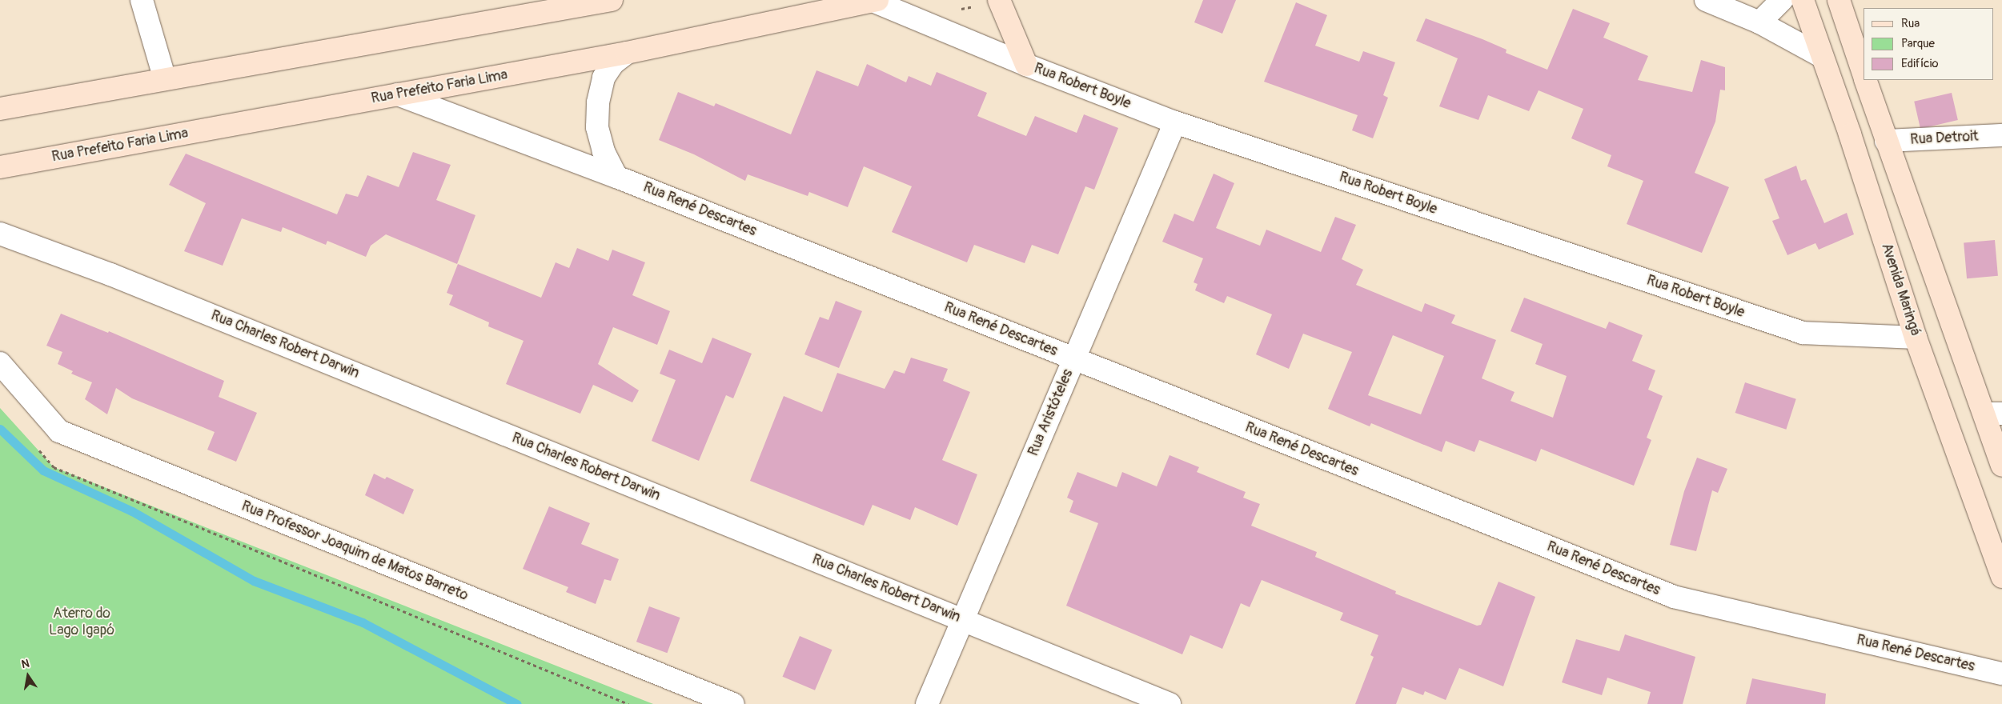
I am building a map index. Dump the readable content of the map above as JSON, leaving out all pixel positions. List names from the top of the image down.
{
  "streets": {
    "main road": ["Rua Prefeito Faria Lima", "Avenida Maringá"],
    "street": [
      "Rua Robert Boyle",
      "Rua Detroit",
      "Rua René Descartes",
      "Rua Charles Robert Darwin",
      "Rua Aristóteles",
      "Rua Professor Joaquim de Matos Barreto"
    ]
  },
  "crossings": [
    ["Rua Robert Boyle", "Rua Prefeito Faria Lima"],
    ["Rua Robert Boyle", "Avenida Maringá"],
    ["Rua Robert Boyle", "Rua Aristóteles"],
    ["Rua Prefeito Faria Lima", "Rua René Descartes"],
    ["Rua René Descartes", "Rua Aristóteles"],
    ["Rua Charles Robert Darwin", "Rua Aristóteles"]
  ],
  "parks": ["Aterro do Lago Igapó"],
  "legend": ["Rua", "Parque", "Edifício"],
  "north": "top"
}
